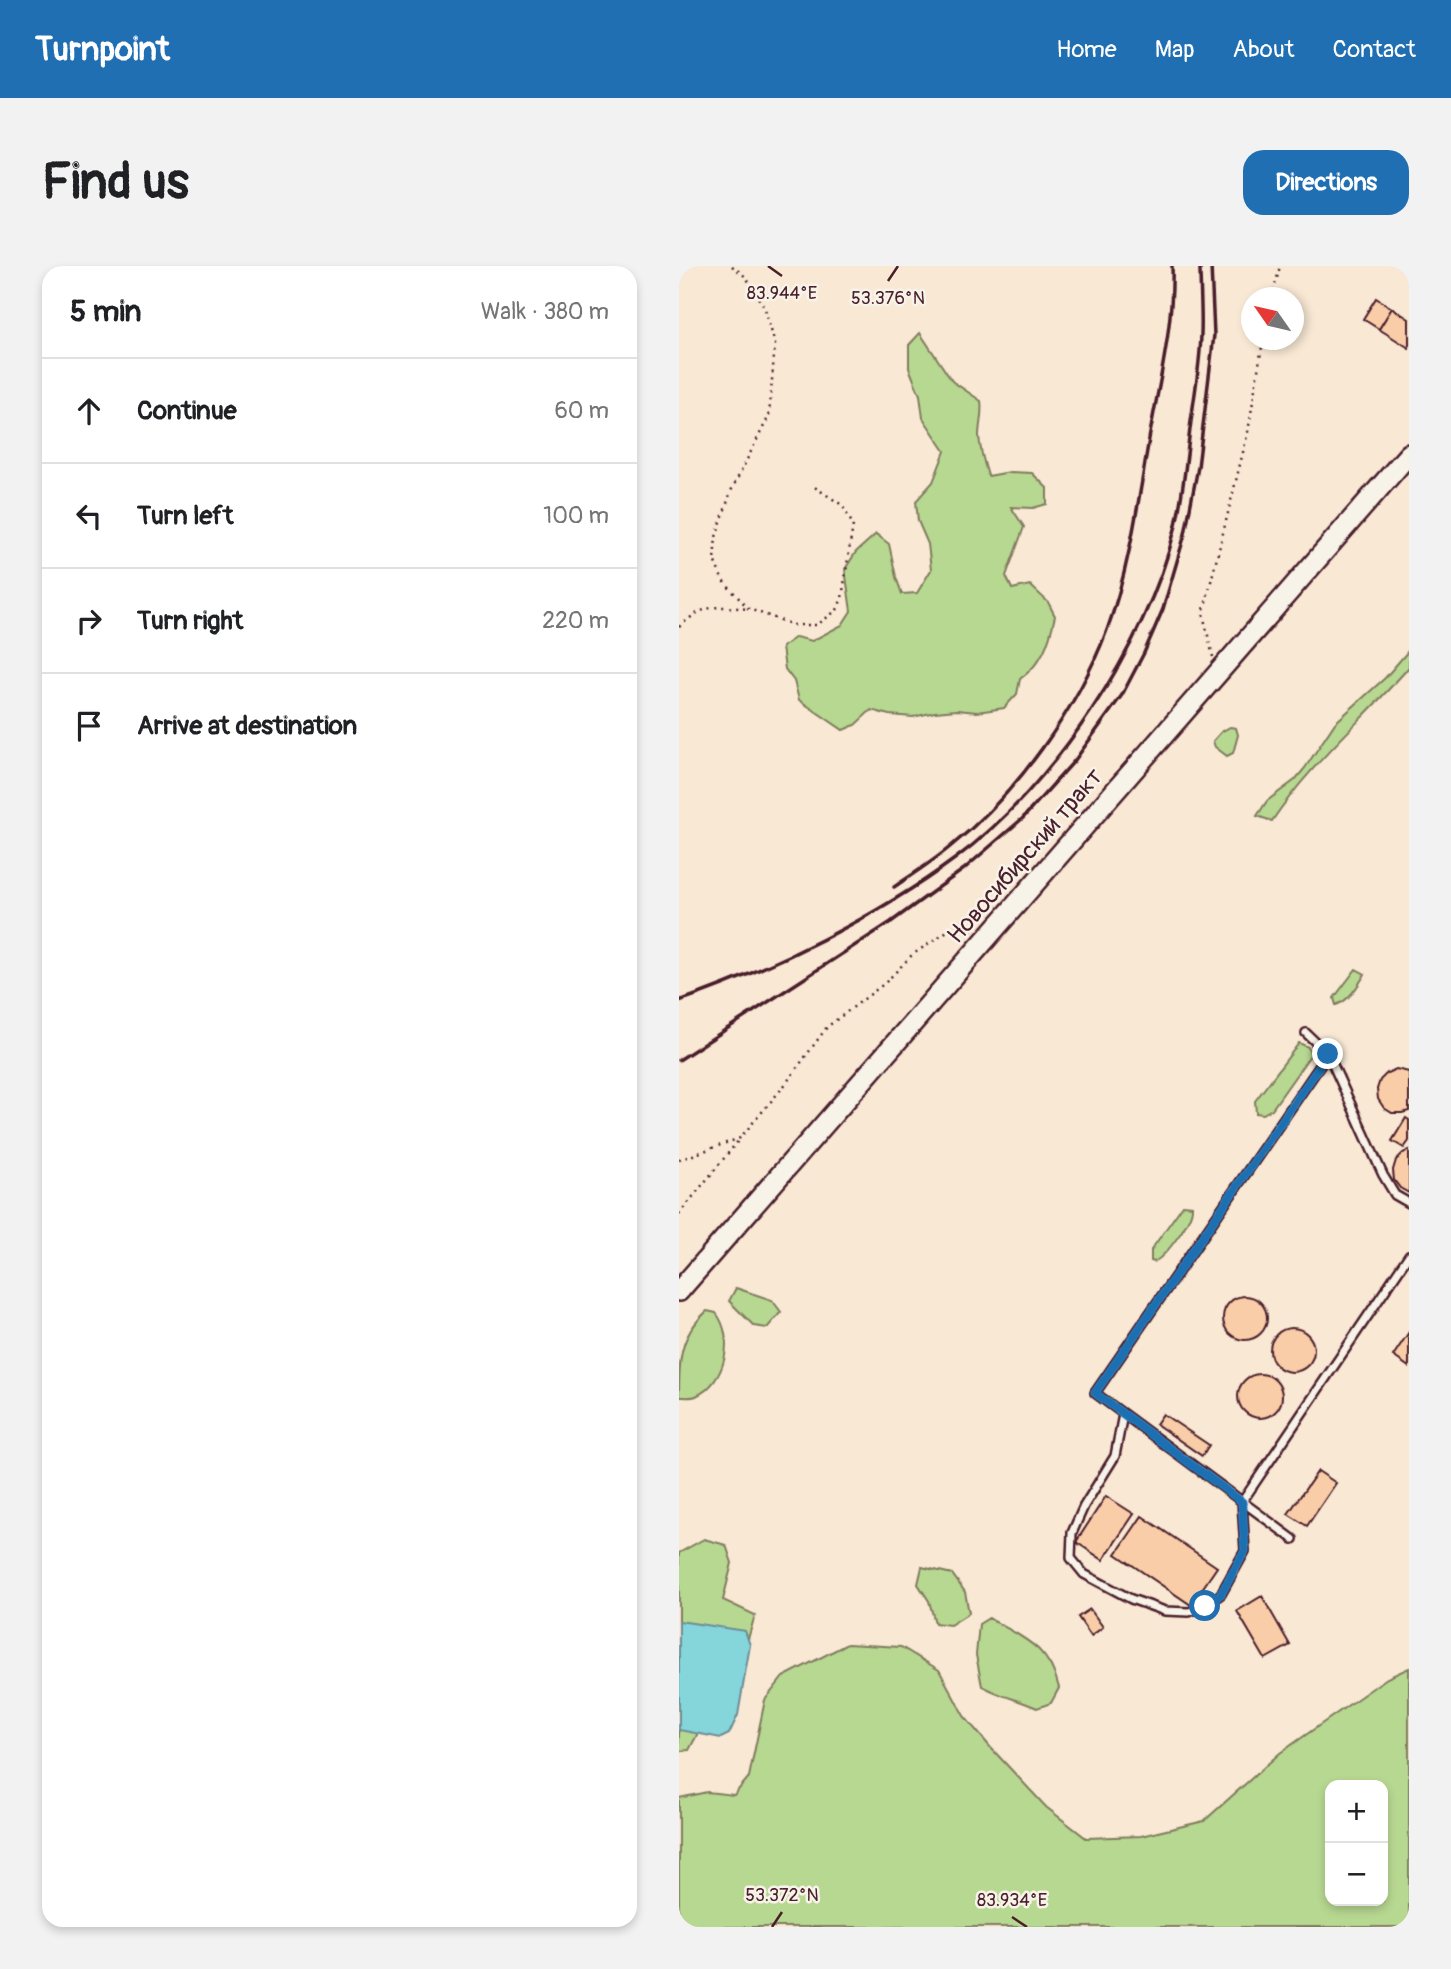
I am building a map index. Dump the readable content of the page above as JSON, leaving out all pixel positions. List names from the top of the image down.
{
  "streets": {
    "main road": ["Новосибирский тракт"]
  },
  "north": "top left",
  "page": {
    "header": "Turnpoint",
    "nav": [
      "Home",
      "Map",
      "About",
      "Contact"
    ],
    "buttons": "Directions",
    "title": "Find us",
    "heading": ["5 min", "Walk · 380 m"],
    "list": [
      ["Continue", "60 m"],
      ["Turn left", "100 m"],
      ["Turn right", "220 m"],
      "Arrive at destination"
    ],
    "map_buttons": ["+", "−"]
  },
  "coordinates": [
    "83.944°E",
    "53.376°N",
    "53.372°N",
    "83.934°E"
  ]
}
